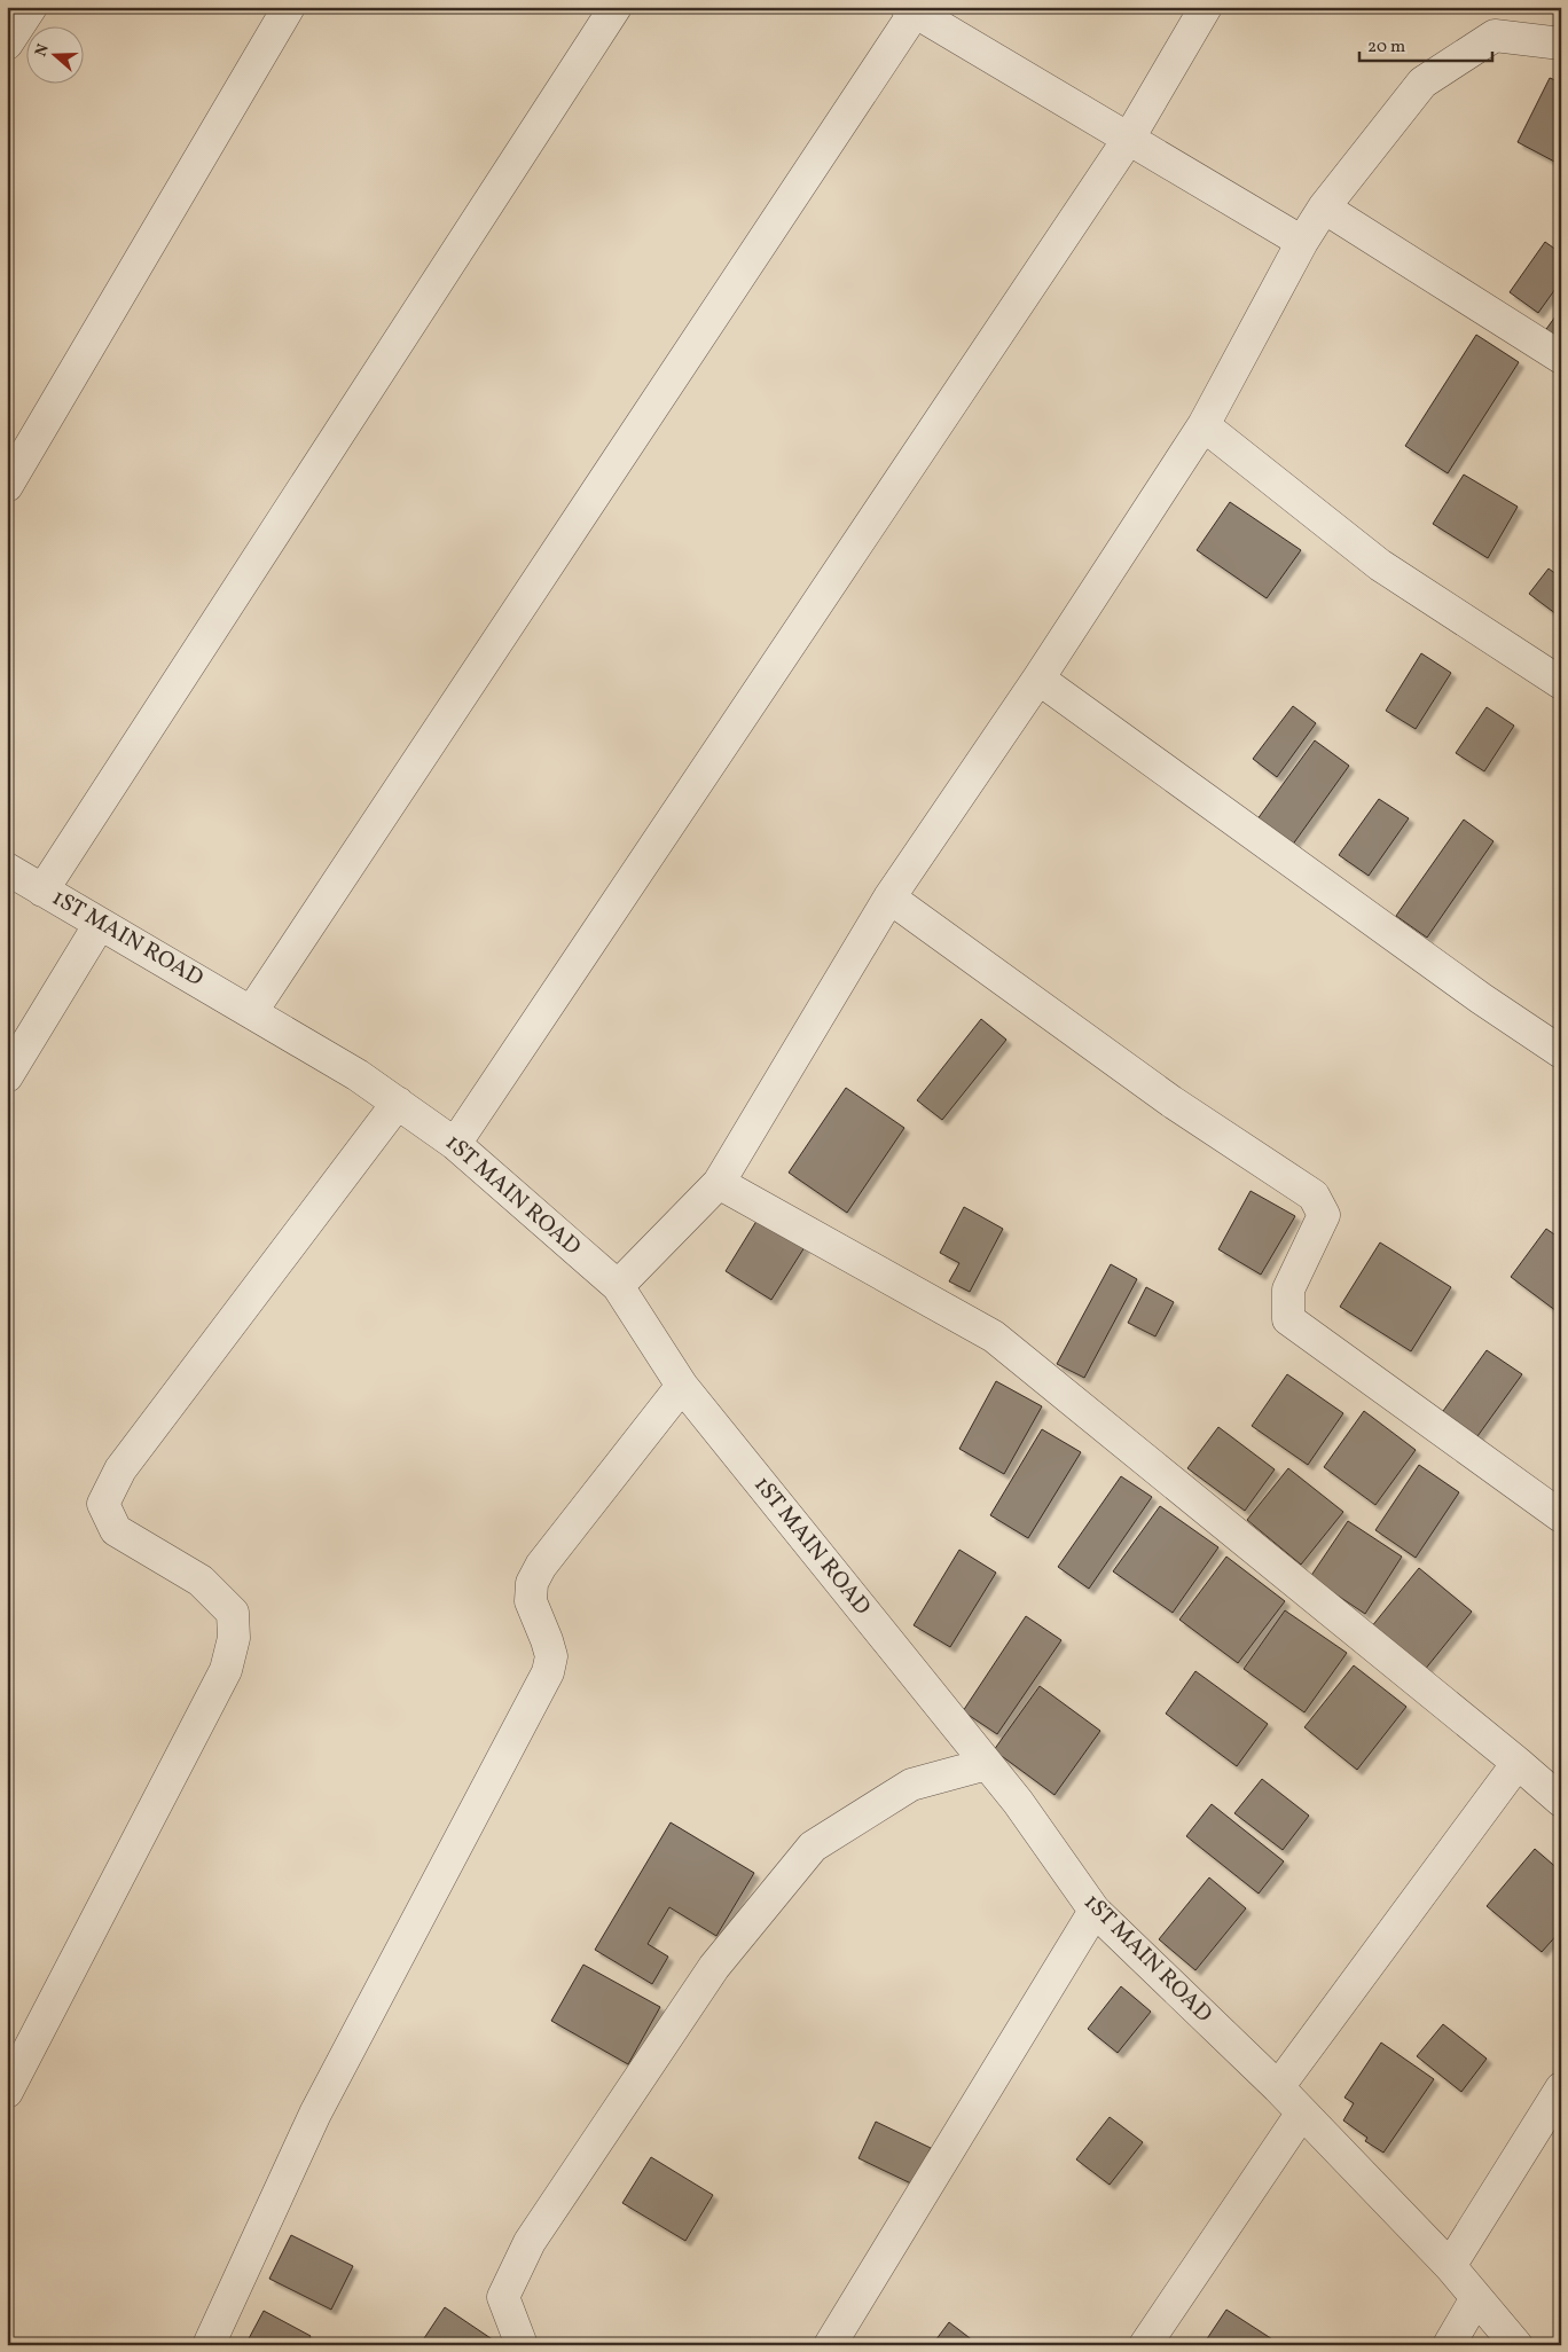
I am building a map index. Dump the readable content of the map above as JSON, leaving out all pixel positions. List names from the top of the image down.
{
  "streets": {
    "street": ["1ST MAIN ROAD"]
  },
  "scale_bar": "20 m",
  "north": "left"
}
